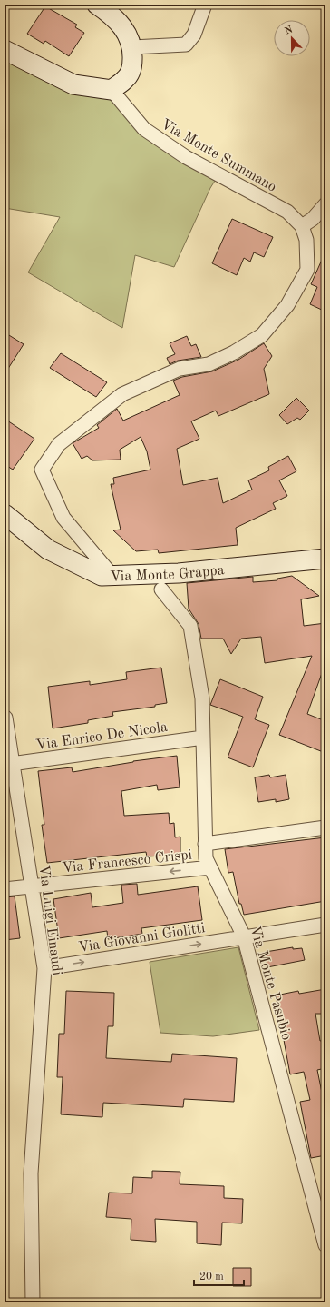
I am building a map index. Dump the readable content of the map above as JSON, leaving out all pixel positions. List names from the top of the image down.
{
  "streets": {
    "street": [
      "Via Monte Summano",
      "Via Monte Grappa",
      "Via Enrico De Nicola",
      "Via Francesco Crispi",
      "Via Luigi Einaudi",
      "Via Giovanni Giolitti",
      "Via Monte Pasubio"
    ]
  },
  "crossings": [
    ["Via Enrico De Nicola", "Via Luigi Einaudi"],
    ["Via Enrico De Nicola", "Via Monte Pasubio"],
    ["Via Francesco Crispi", "Via Luigi Einaudi"],
    ["Via Francesco Crispi", "Via Monte Pasubio"],
    ["Via Luigi Einaudi", "Via Giovanni Giolitti"],
    ["Via Giovanni Giolitti", "Via Monte Pasubio"]
  ],
  "one_way": ["Via Francesco Crispi", "Via Giovanni Giolitti"],
  "scale_bar": "20 m",
  "north": "top"
}
